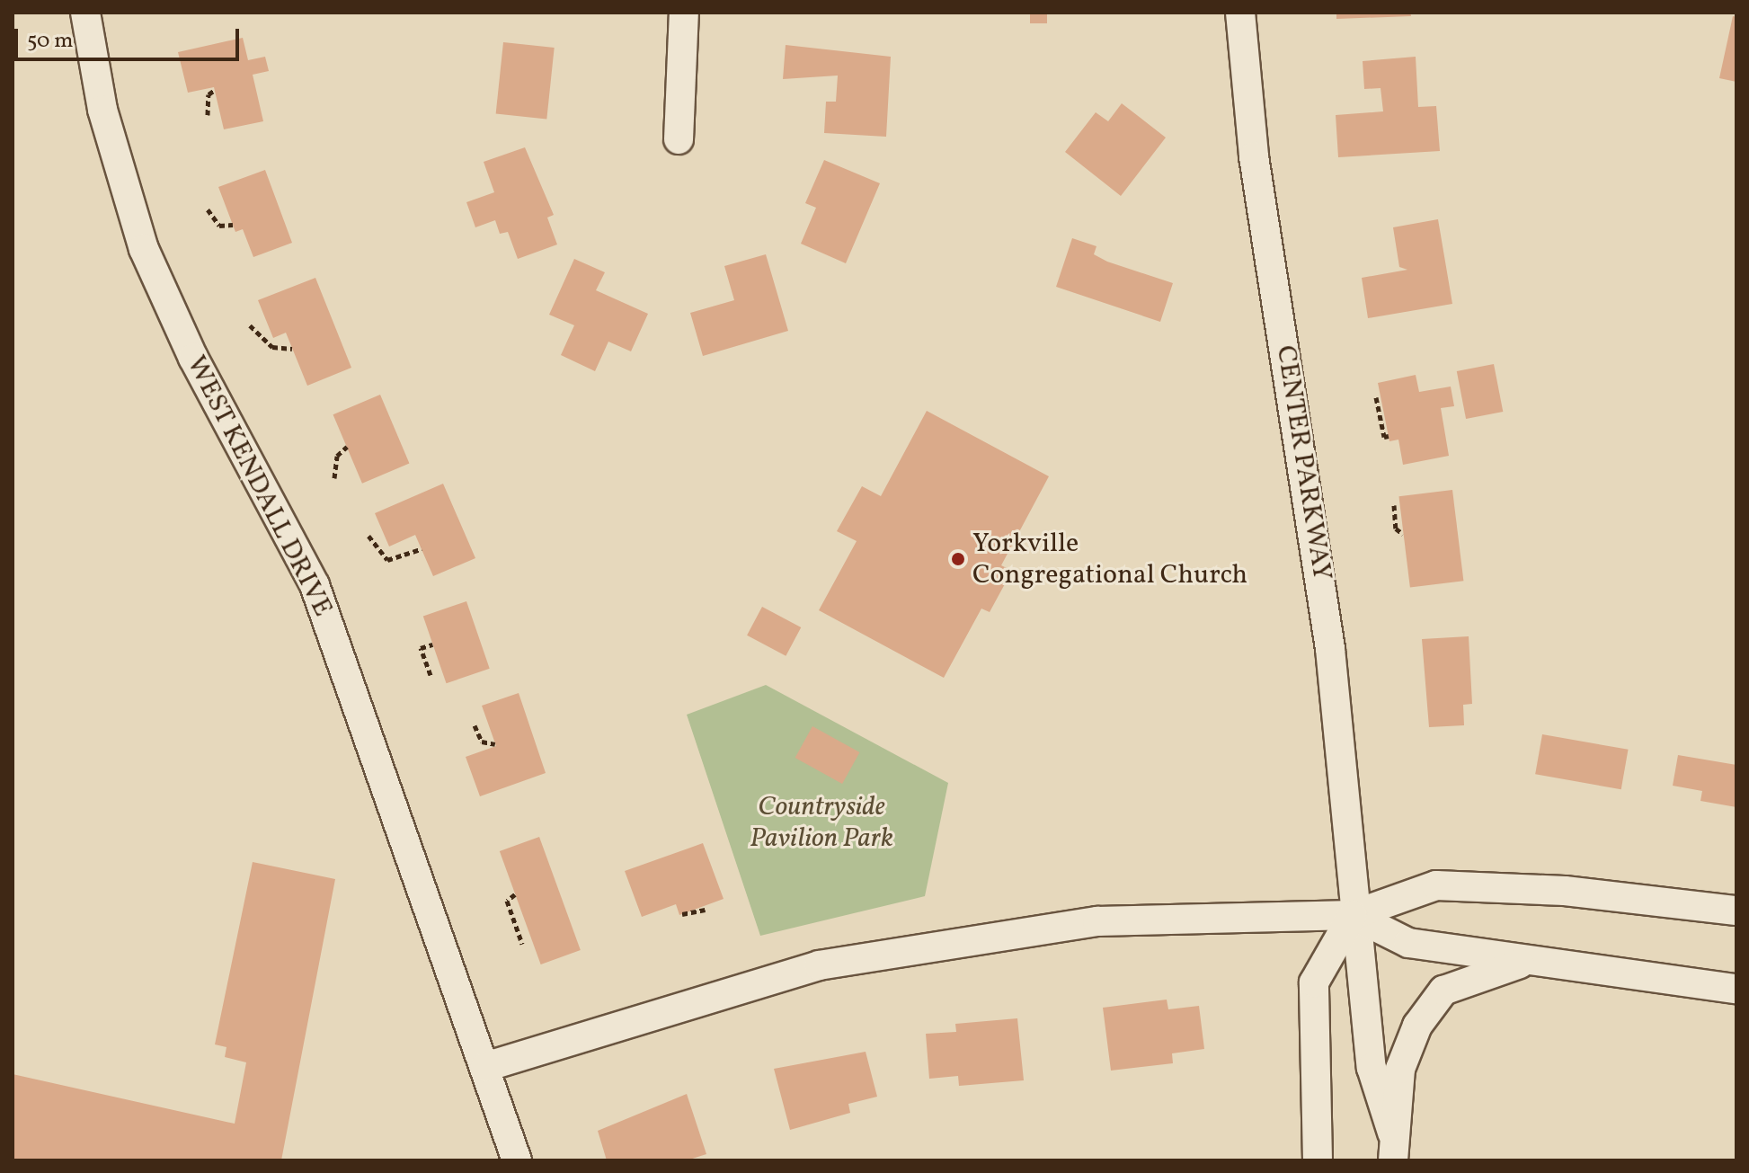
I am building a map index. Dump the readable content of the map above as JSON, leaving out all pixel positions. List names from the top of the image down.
{
  "streets": {
    "street": ["CENTER PARKWAY", "WEST KENDALL DRIVE"]
  },
  "parks": ["Countryside Pavilion Park"],
  "places": ["Yorkville Congregational Church"],
  "scale_bar": "50 m"
}
